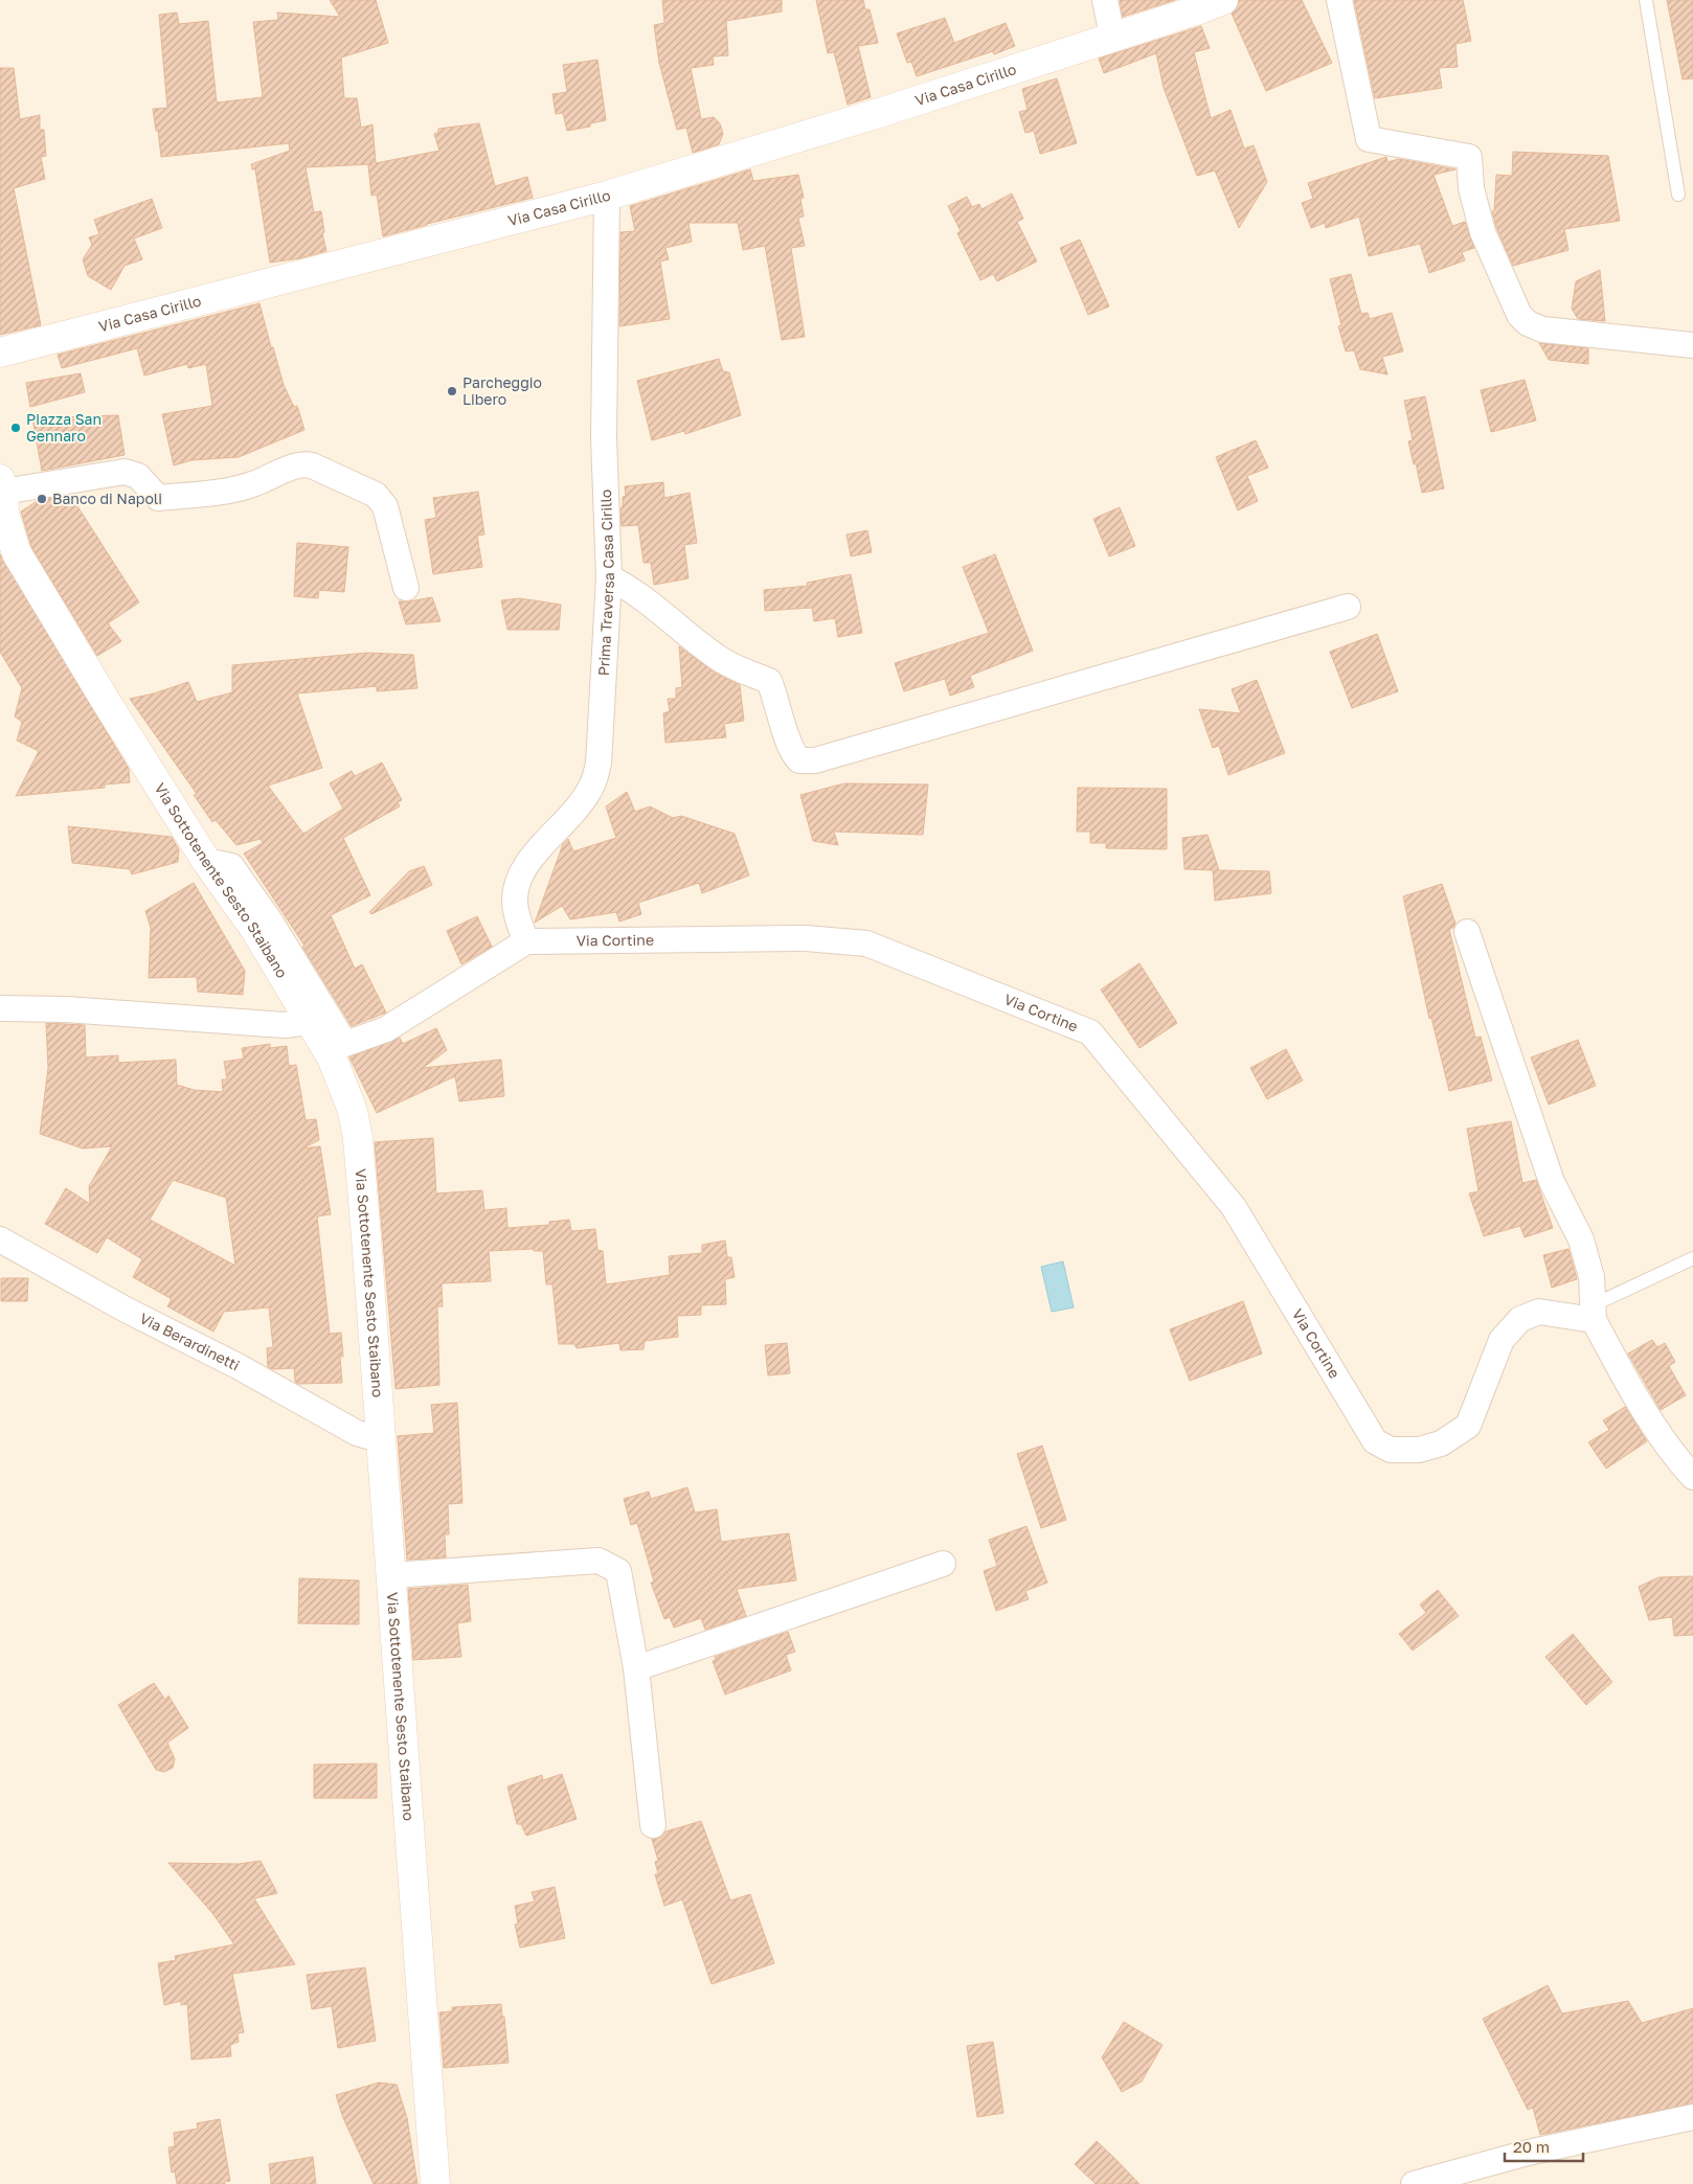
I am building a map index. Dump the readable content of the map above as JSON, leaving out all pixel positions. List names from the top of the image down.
{
  "streets": {
    "street": [
      "Via Casa Cirillo",
      "Prima Traversa Casa Cirillo",
      "Via Sottotenente Sesto Staibano",
      "Via Cortine",
      "Via Berardinetti"
    ]
  },
  "crossings": [
    ["Via Casa Cirillo", "Prima Traversa Casa Cirillo"],
    ["Prima Traversa Casa Cirillo", "Via Cortine"],
    ["Via Sottotenente Sesto Staibano", "Via Berardinetti"]
  ],
  "places": ["Parcheggio Libero", "Piazza San Gennaro", "Banco di Napoli"],
  "scale_bar": "20 m"
}
